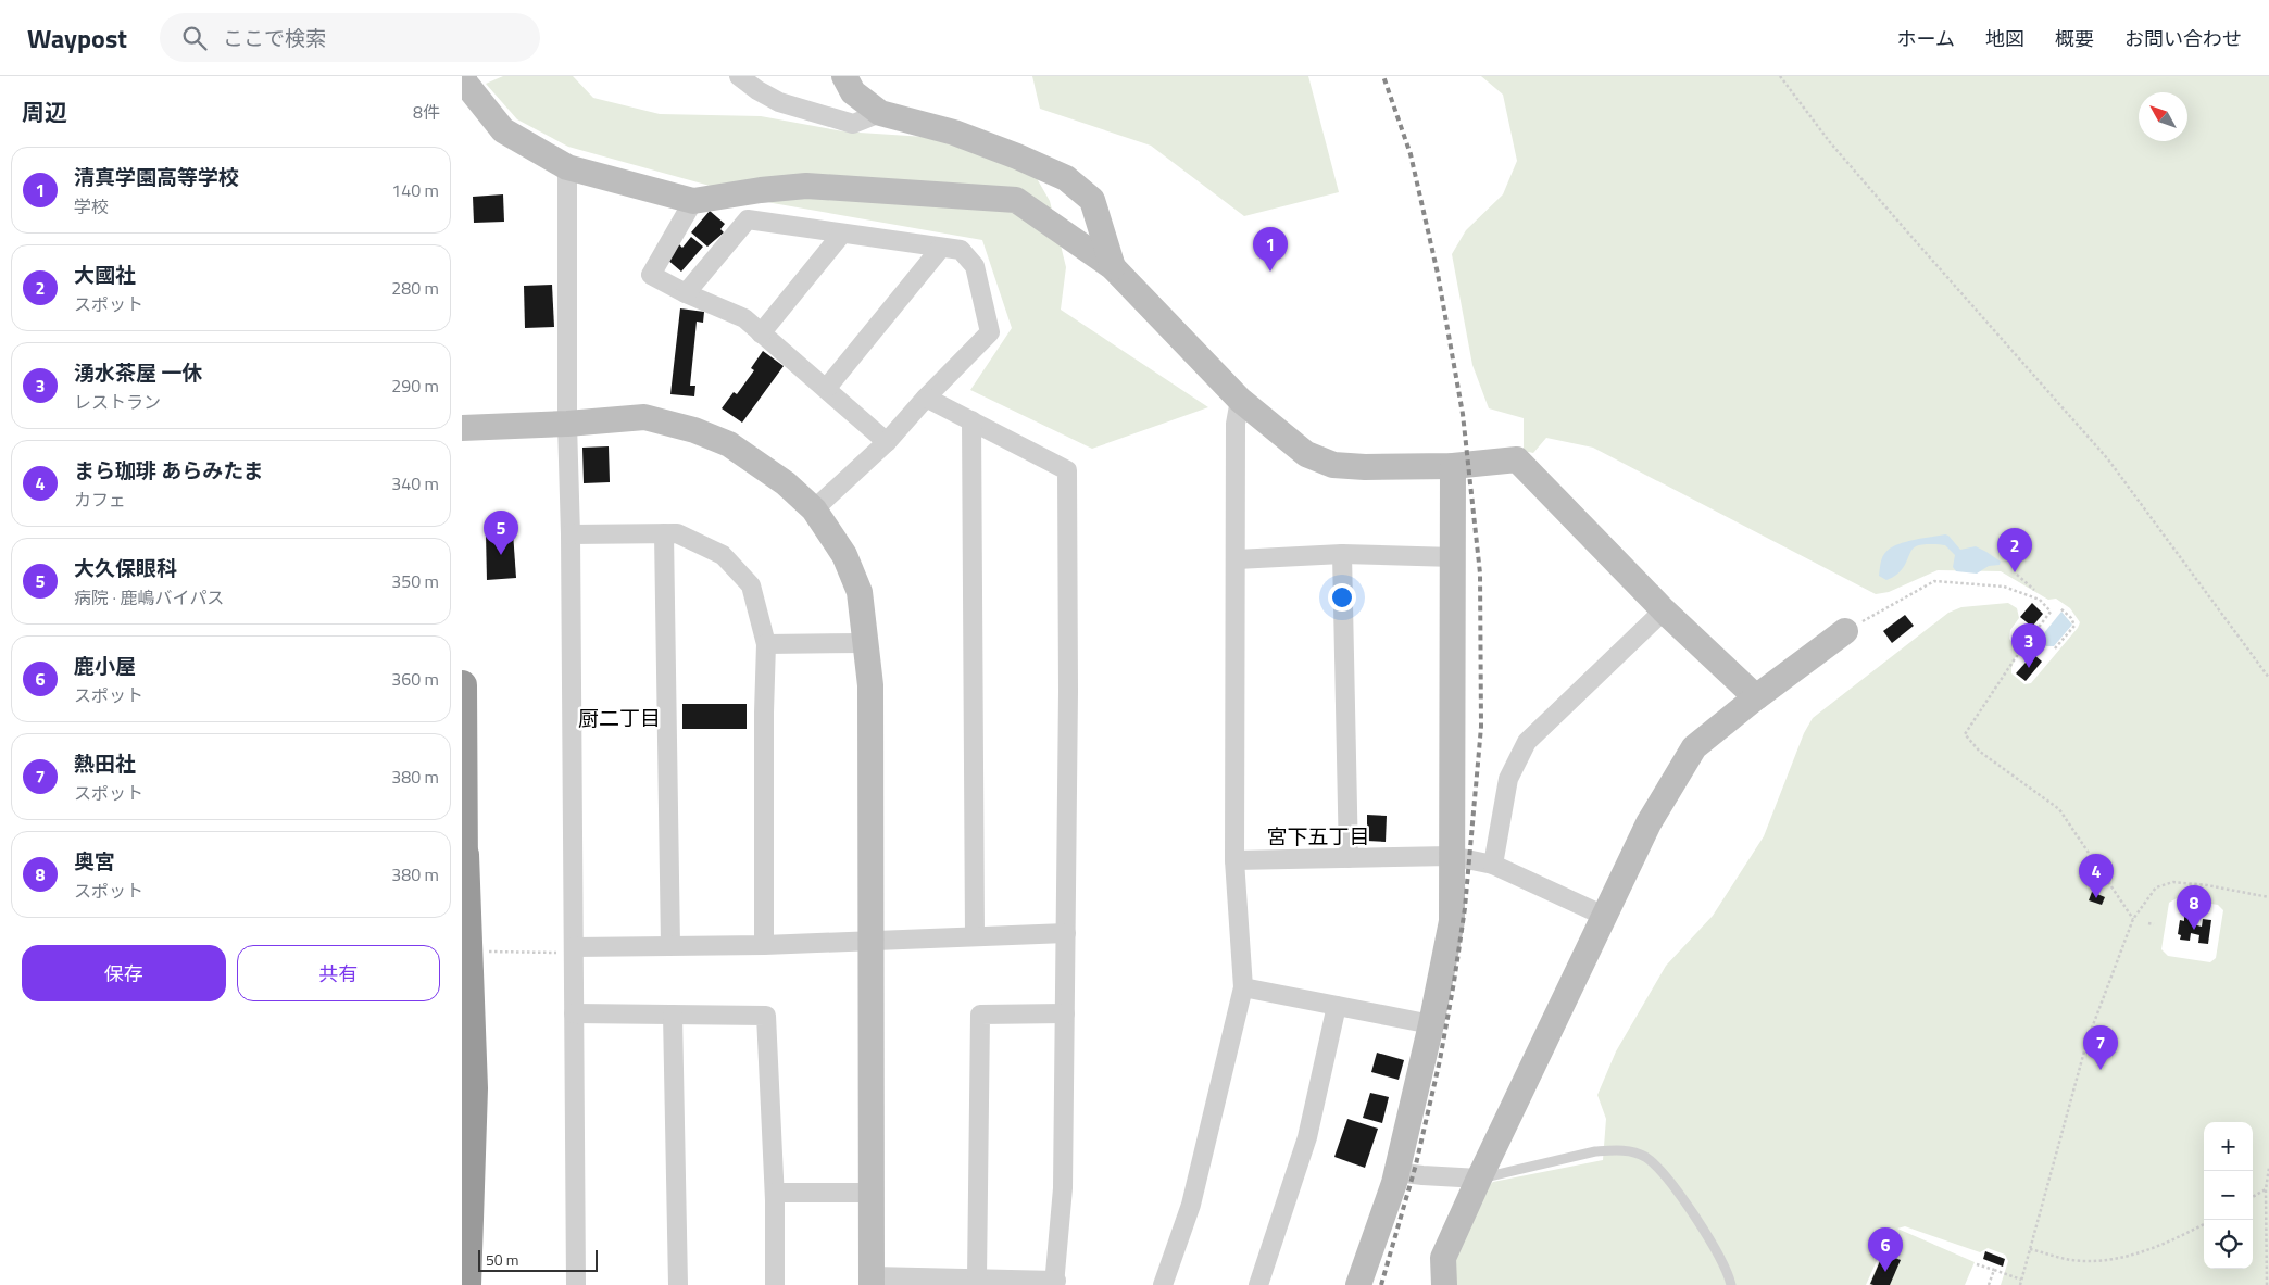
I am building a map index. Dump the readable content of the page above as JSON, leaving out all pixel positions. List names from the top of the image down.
{
  "districts": ["厨二丁目", "宮下五丁目"],
  "scale_bar": "50 m",
  "north": "top left",
  "page": {
    "header": "Waypost",
    "search": "ここで検索",
    "nav": [
      "ホーム",
      "地図",
      "概要",
      "お問い合わせ"
    ],
    "heading": ["周辺", "8件"],
    "list": [
      {
        "mark": "1",
        "name": "清真学園高等学校",
        "note": "学校",
        "value": "140 m"
      },
      {
        "mark": "2",
        "name": "大國社",
        "note": "スポット",
        "value": "280 m"
      },
      {
        "mark": "3",
        "name": "湧水茶屋 一休",
        "note": "レストラン",
        "value": "290 m"
      },
      {
        "mark": "4",
        "name": "まら珈琲 あらみたま",
        "note": "カフェ",
        "value": "340 m"
      },
      {
        "mark": "5",
        "name": "大久保眼科",
        "note": "病院 · 鹿嶋バイパス",
        "value": "350 m"
      },
      {
        "mark": "6",
        "name": "鹿小屋",
        "note": "スポット",
        "value": "360 m"
      },
      {
        "mark": "7",
        "name": "熱田社",
        "note": "スポット",
        "value": "380 m"
      },
      {
        "mark": "8",
        "name": "奥宮",
        "note": "スポット",
        "value": "380 m"
      }
    ],
    "pins": [
      "1",
      "5",
      "2",
      "3",
      "4",
      "8",
      "7",
      "6"
    ],
    "buttons": ["保存", "共有"],
    "map_buttons": ["+", "−"],
    "scale": "50 m"
  }
}
